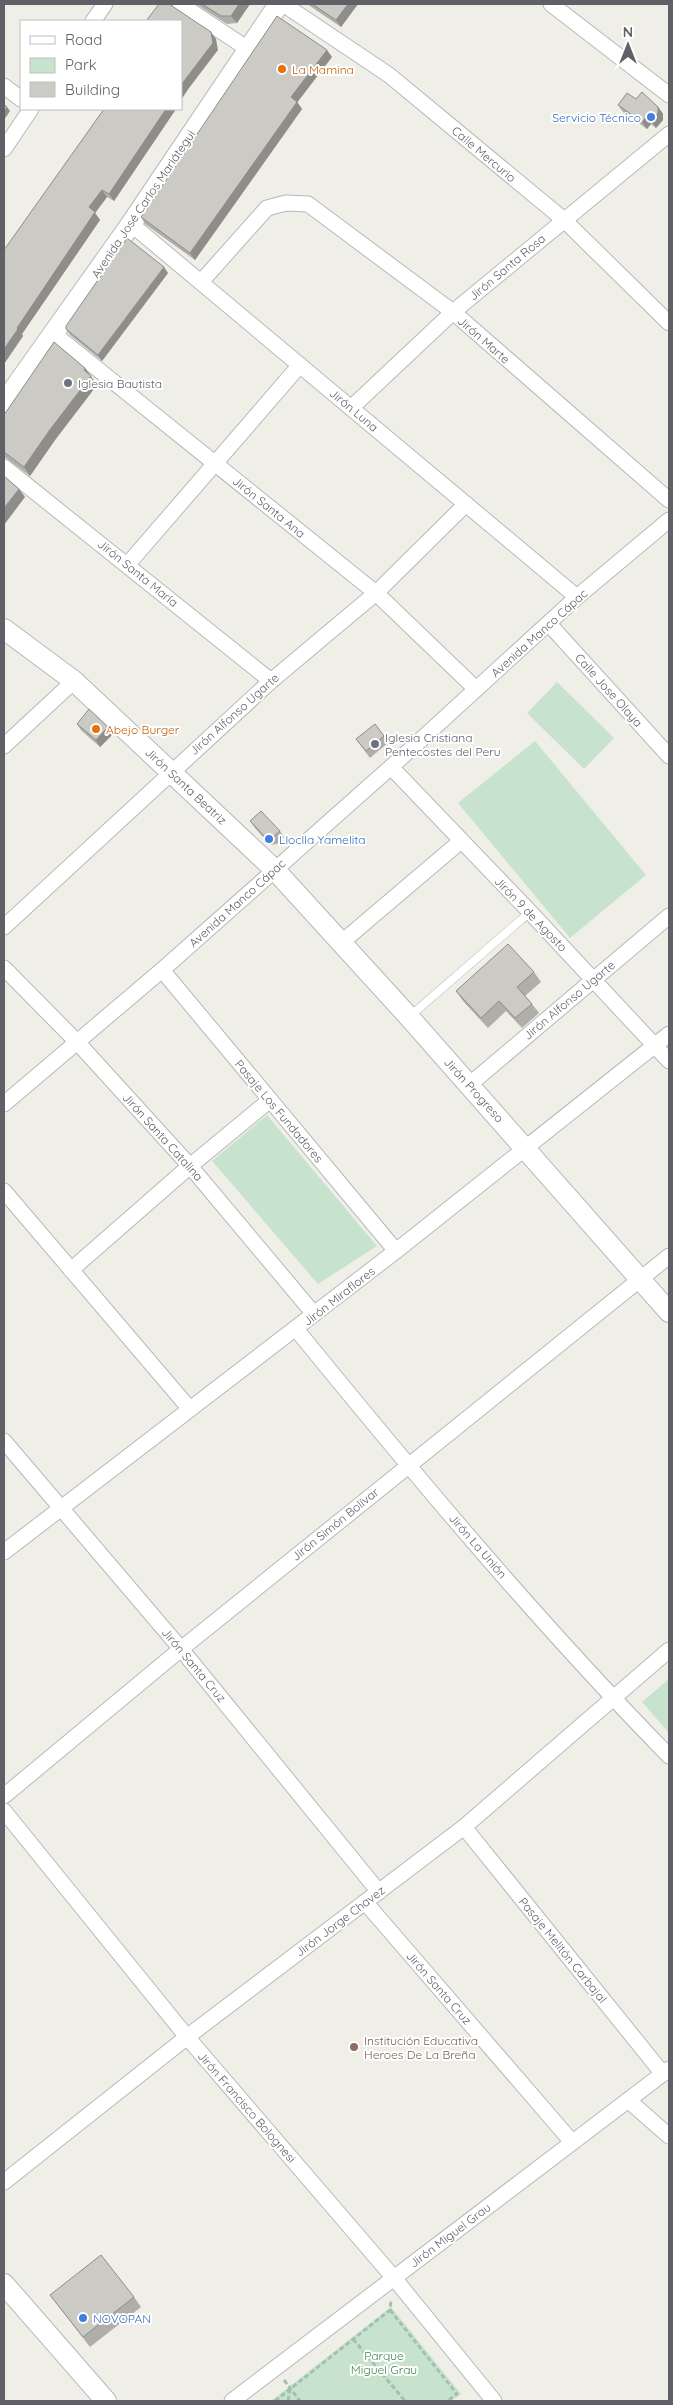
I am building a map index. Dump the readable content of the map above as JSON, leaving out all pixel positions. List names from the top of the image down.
{
  "streets": {
    "street": [
      "Calle Mercurio",
      "Avenida José Carlos Mariátegui",
      "Jirón Santa Rosa",
      "Jirón Marte",
      "Jirón Luna",
      "Jirón Santa Ana",
      "Jirón Santa María",
      "Avenida Manco Cápac",
      "Calle Jose Olaya",
      "Jirón Alfonso Ugarte",
      "Jirón Santa Beatriz",
      "Jirón 9 de Agosto",
      "Jirón Progreso",
      "Pasaje Los Fundadores",
      "Jirón Santa Catalina",
      "Jirón Miraflores",
      "Jirón Simón Bolívar",
      "Jirón La Unión",
      "Jirón Santa Cruz",
      "Jirón Jorge Chavez",
      "Pasaje Melitón Carbajal",
      "Jirón Francisco Bolognesi",
      "Jirón Miguel Grau"
    ]
  },
  "crossings": [
    ["Calle Mercurio", "Jirón Santa Rosa"],
    ["Avenida José Carlos Mariátegui", "Jirón Luna"],
    ["Avenida José Carlos Mariátegui", "Jirón Santa Ana"],
    ["Jirón Santa Rosa", "Jirón Marte"],
    ["Jirón Santa Rosa", "Jirón Luna"],
    ["Jirón Marte", "Jirón Luna"],
    ["Jirón Luna", "Avenida Manco Cápac"],
    ["Jirón Luna", "Jirón Alfonso Ugarte"],
    ["Jirón Santa Ana", "Avenida Manco Cápac"],
    ["Jirón Santa Ana", "Jirón Alfonso Ugarte"],
    ["Jirón Santa María", "Jirón Alfonso Ugarte"],
    ["Avenida Manco Cápac", "Calle Jose Olaya"],
    ["Avenida Manco Cápac", "Jirón Santa Beatriz"],
    ["Avenida Manco Cápac", "Jirón 9 de Agosto"],
    ["Avenida Manco Cápac", "Jirón Progreso"],
    ["Avenida Manco Cápac", "Pasaje Los Fundadores"],
    ["Avenida Manco Cápac", "Jirón Santa Catalina"],
    ["Jirón Alfonso Ugarte", "Jirón Santa Beatriz"],
    ["Jirón Alfonso Ugarte", "Jirón 9 de Agosto"],
    ["Jirón Alfonso Ugarte", "Jirón Progreso"],
    ["Jirón Santa Beatriz", "Jirón Progreso"],
    ["Jirón 9 de Agosto", "Jirón Miraflores"],
    ["Jirón Progreso", "Jirón Miraflores"],
    ["Jirón Progreso", "Jirón Simón Bolívar"],
    ["Pasaje Los Fundadores", "Jirón Miraflores"],
    ["Jirón Santa Catalina", "Jirón Miraflores"],
    ["Jirón Miraflores", "Jirón La Unión"],
    ["Jirón Miraflores", "Jirón Santa Cruz"],
    ["Jirón Simón Bolívar", "Jirón La Unión"],
    ["Jirón Simón Bolívar", "Jirón Santa Cruz"],
    ["Jirón La Unión", "Jirón Jorge Chavez"],
    ["Jirón Santa Cruz", "Jirón Jorge Chavez"],
    ["Jirón Santa Cruz", "Jirón Miguel Grau"],
    ["Jirón Jorge Chavez", "Pasaje Melitón Carbajal"],
    ["Jirón Jorge Chavez", "Jirón Francisco Bolognesi"],
    ["Pasaje Melitón Carbajal", "Jirón Miguel Grau"],
    ["Jirón Francisco Bolognesi", "Jirón Miguel Grau"]
  ],
  "parks": ["Parque Miguel Grau"],
  "places": [
    "La Mamina",
    "Servicio Técnico",
    "Iglesia Bautista",
    "Abejo Burger",
    "Iglesia Cristiana Pentecostes del Peru",
    "Lloclla Yamelita",
    "Institución Educativa Heroes De La Breña",
    "NOVOPAN"
  ],
  "legend": ["Road", "Park", "Building"],
  "north": "top"
}
